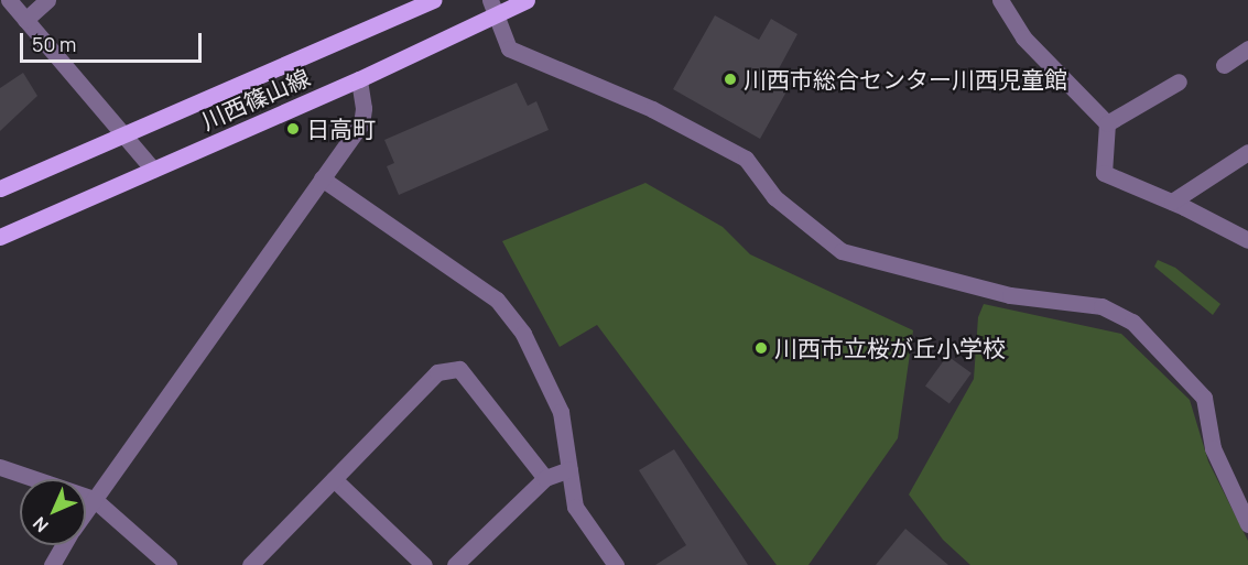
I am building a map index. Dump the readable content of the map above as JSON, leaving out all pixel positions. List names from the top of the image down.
{
  "streets": {
    "main road": ["川西篠山線"]
  },
  "places": ["川西市総合センター川西児童館", "日高町", "川西市立桜が丘小学校"],
  "scale_bar": "50 m",
  "north": "bottom left"
}
